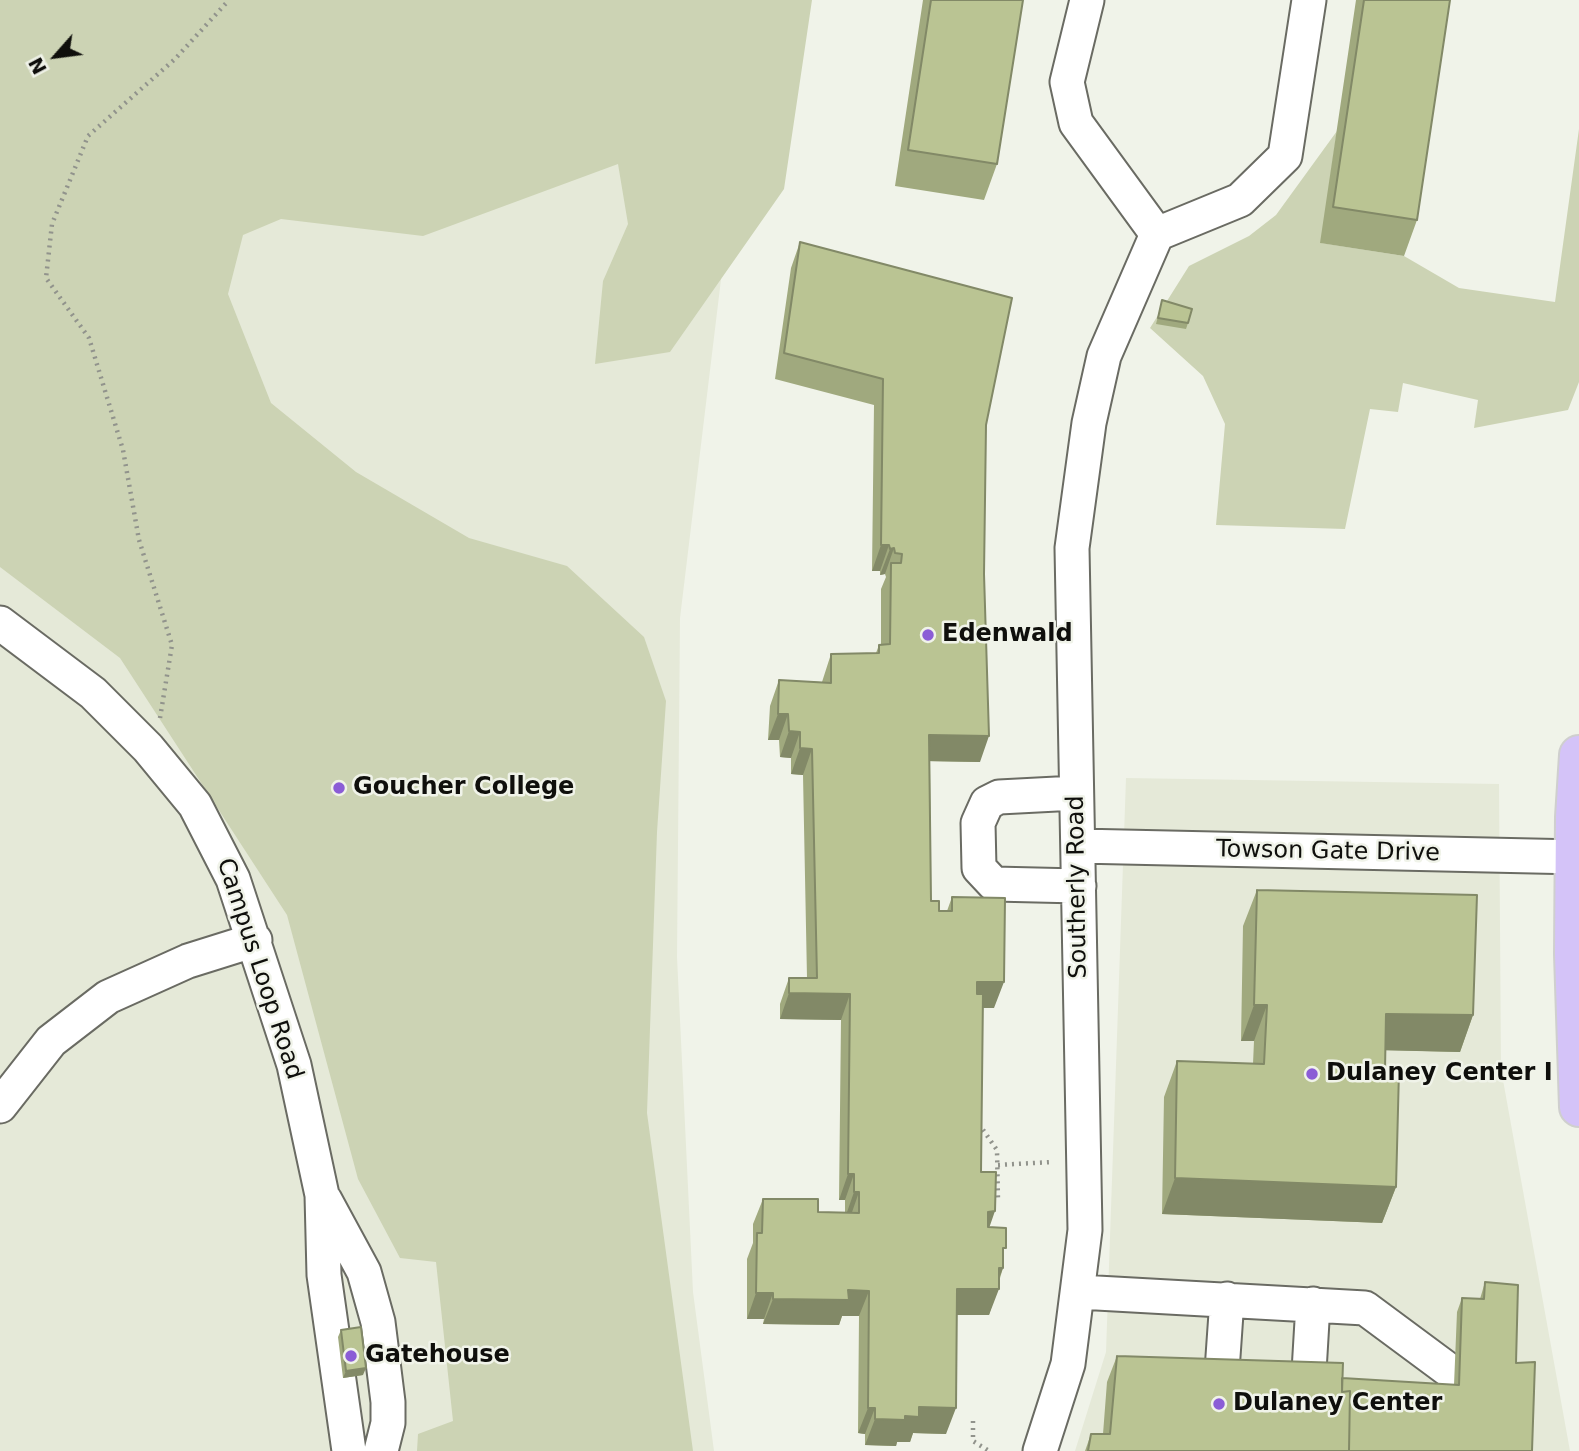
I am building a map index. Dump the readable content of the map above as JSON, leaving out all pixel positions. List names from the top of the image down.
{
  "streets": {
    "street": ["Towson Gate Drive", "Southerly Road", "Campus Loop Road"]
  },
  "crossings": [
    ["Towson Gate Drive", "Southerly Road"]
  ],
  "places": [
    "Edenwald",
    "Goucher College",
    "Dulaney Center I",
    "Gatehouse",
    "Dulaney Center"
  ],
  "north": "bottom left"
}
